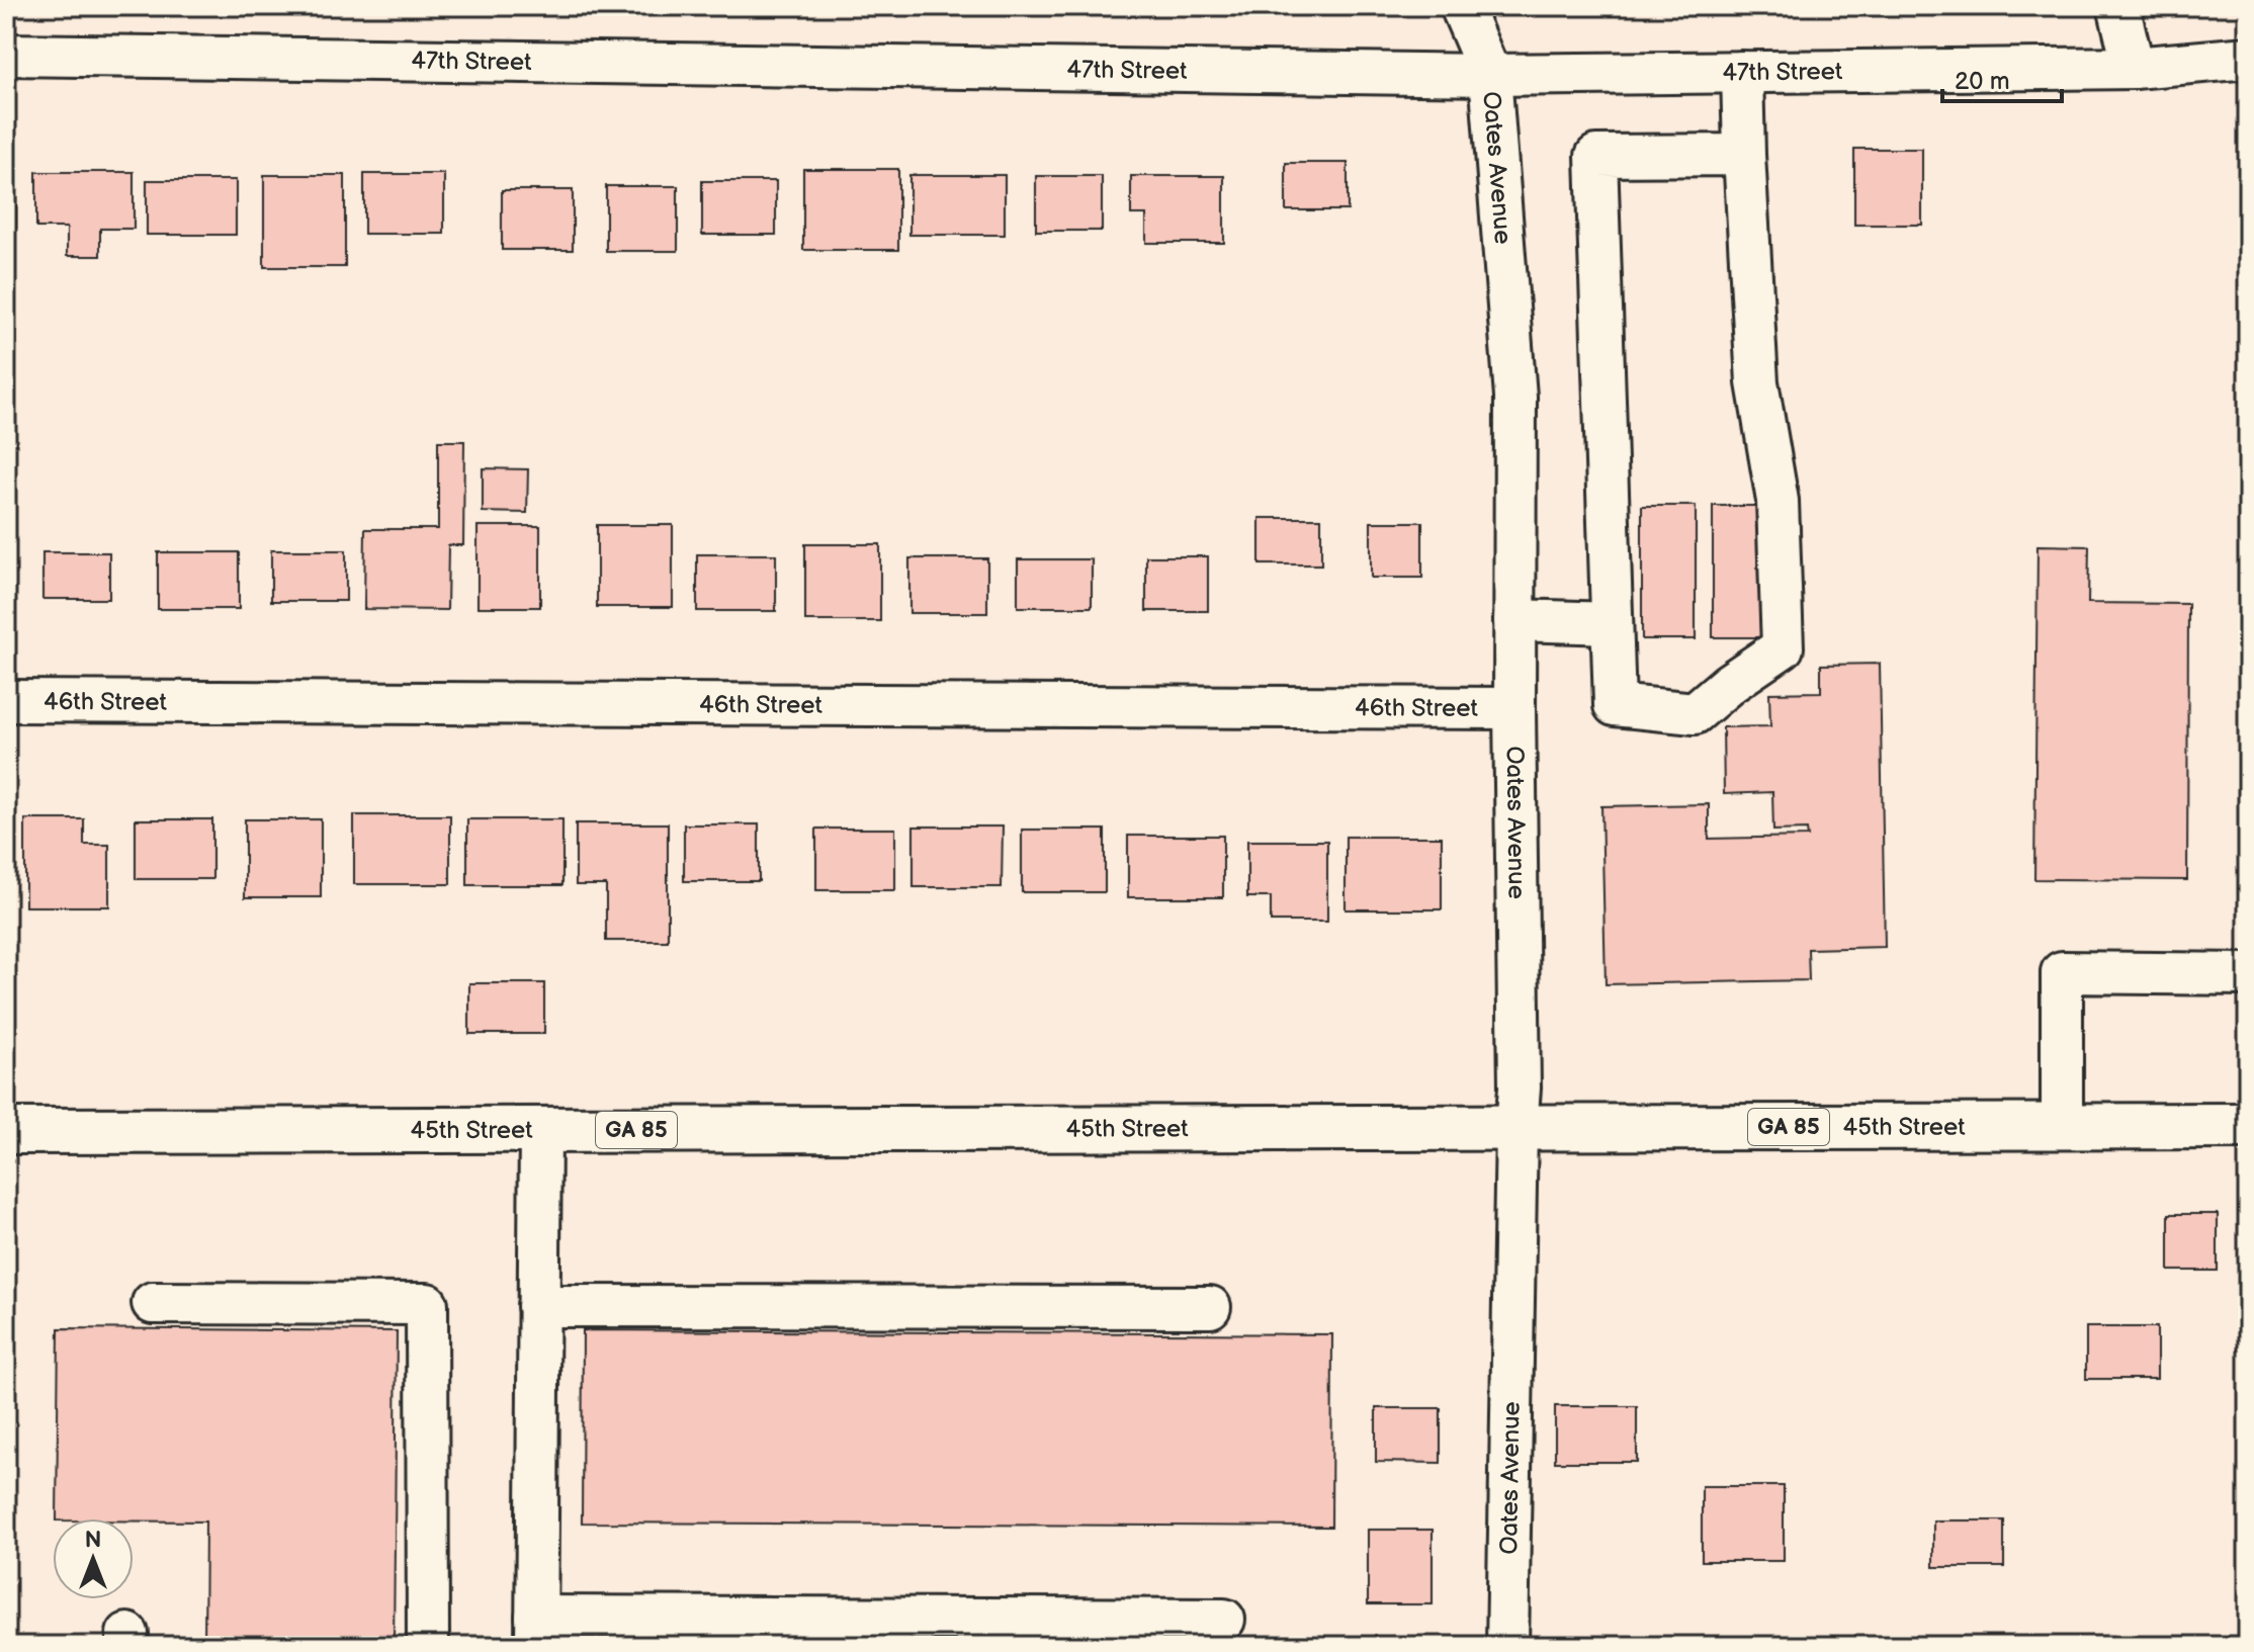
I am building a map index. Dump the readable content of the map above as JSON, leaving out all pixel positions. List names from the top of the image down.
{
  "streets": {
    "main road": ["GA 85", "45th Street"],
    "street": ["47th Street", "Oates Avenue", "46th Street"]
  },
  "crossings": [
    ["47th Street", "Oates Avenue"],
    ["Oates Avenue", "46th Street"],
    ["Oates Avenue", "45th Street"]
  ],
  "scale_bar": "20 m",
  "north": "top"
}
